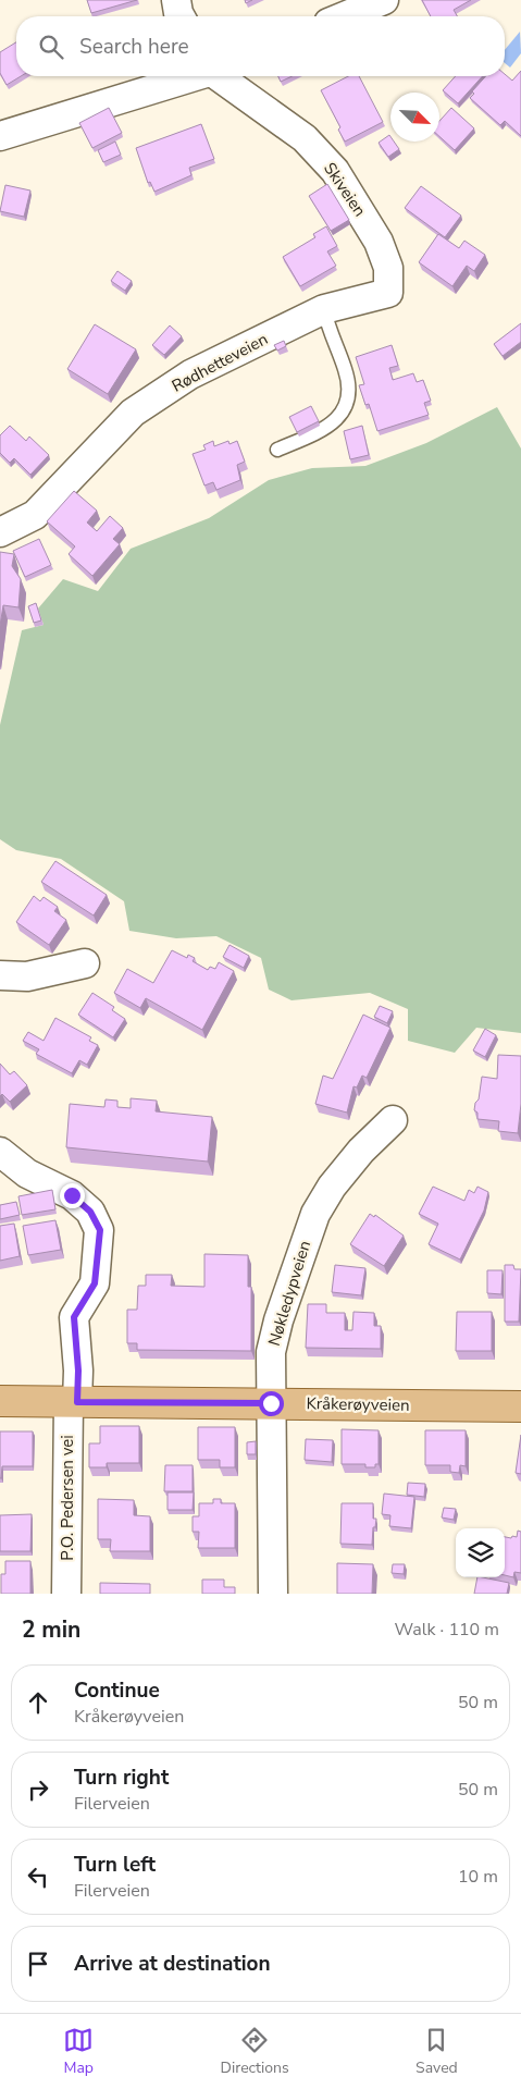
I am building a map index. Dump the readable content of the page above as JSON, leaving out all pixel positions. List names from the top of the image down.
{
  "streets": {
    "main road": ["Kråkerøyveien"],
    "street": [
      "Skiveien",
      "Rødhetteveien",
      "Nøkledypveien",
      "P.O. Pedersen vei"
    ]
  },
  "crossings": [
    ["Skiveien", "Rødhetteveien"],
    ["Nøkledypveien", "Kråkerøyveien"],
    ["Kråkerøyveien", "P.O. Pedersen vei"]
  ],
  "north": "bottom right",
  "page": {
    "search": "Search here",
    "heading": ["2 min", "Walk · 110 m"],
    "list": [
      ["Continue", "Kråkerøyveien", "50 m"],
      ["Turn right", "Filerveien", "50 m"],
      ["Turn left", "Filerveien", "10 m"],
      "Arrive at destination"
    ],
    "nav": ["Map", "Directions", "Saved"]
  }
}
